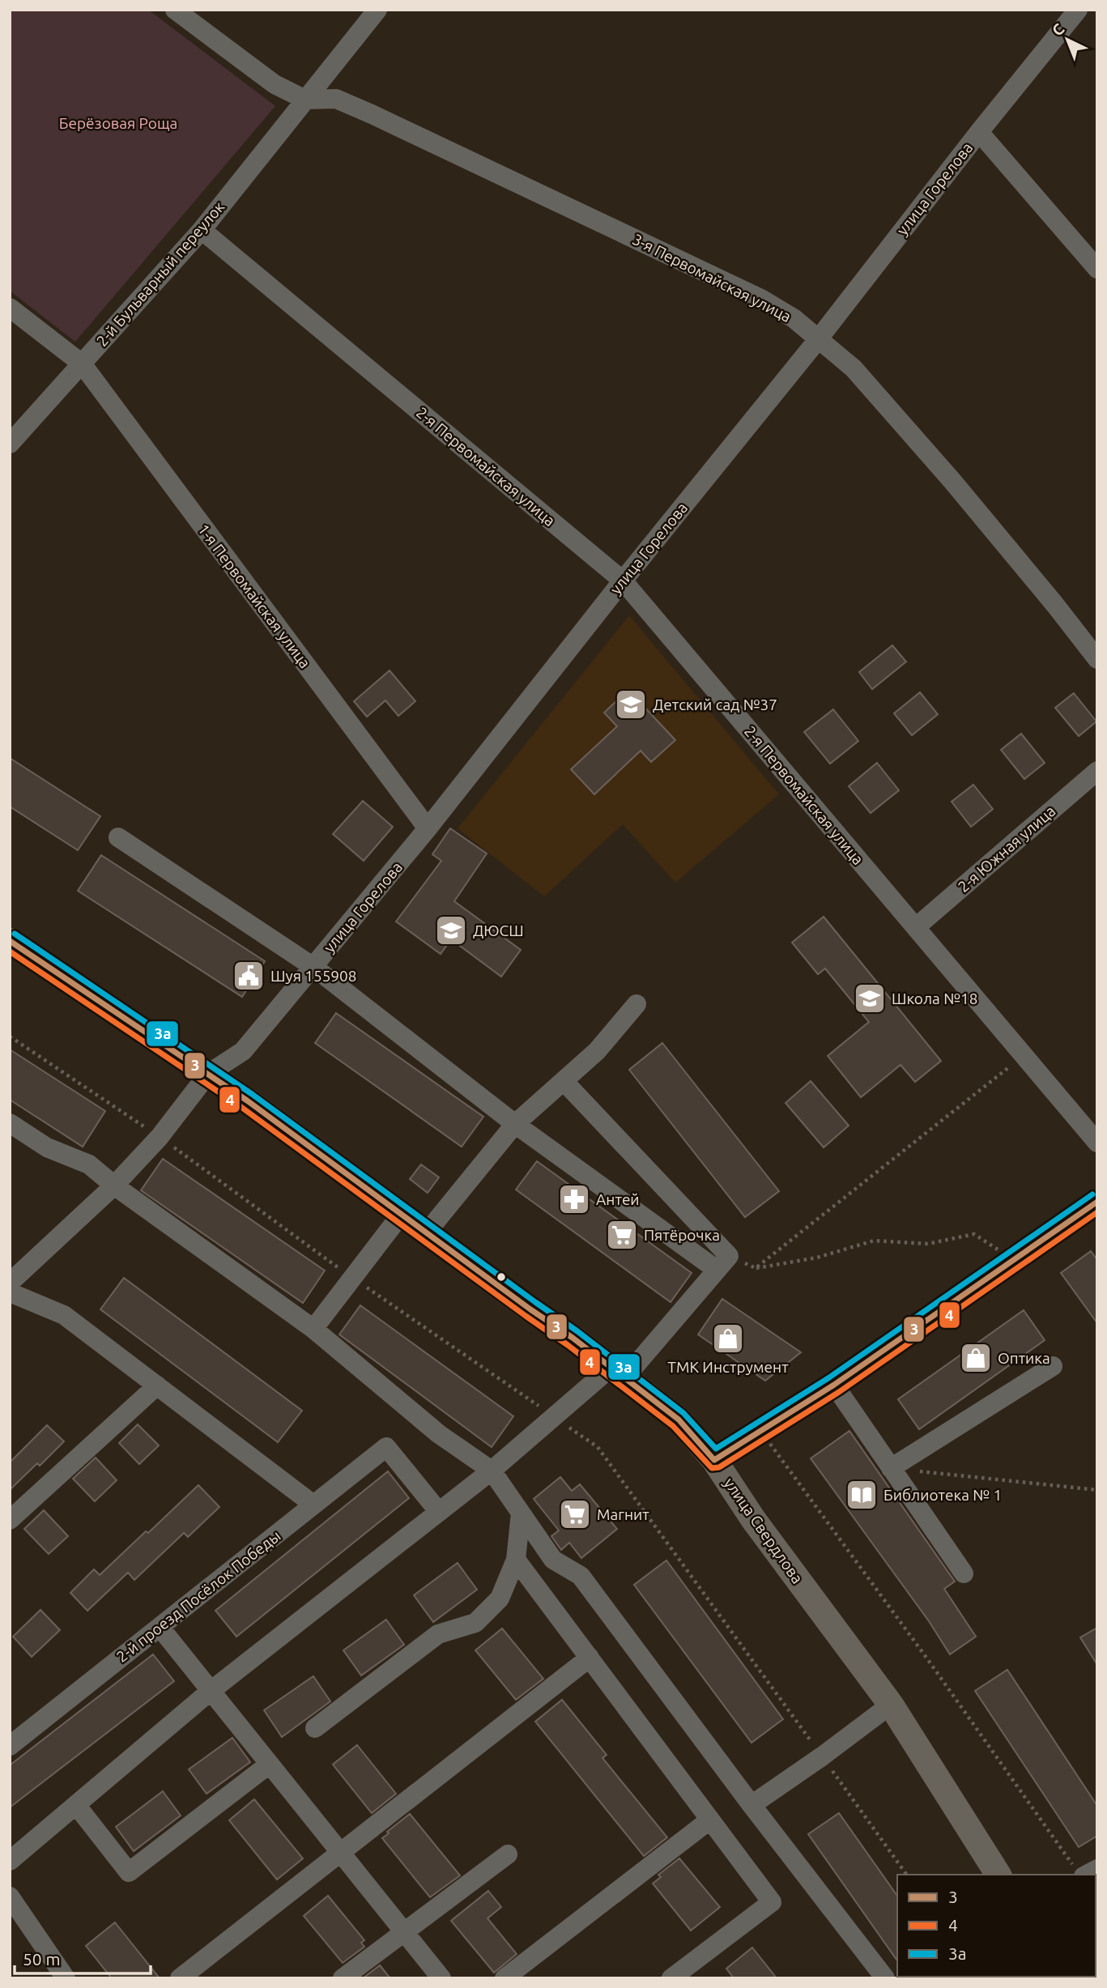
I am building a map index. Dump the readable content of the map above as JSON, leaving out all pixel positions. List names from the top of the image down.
{
  "streets": {
    "main road": ["улица Свердлова"],
    "street": [
      "улица Горелова",
      "2-й Бульварный переулок",
      "3-я Первомайская улица",
      "2-я Первомайская улица",
      "1-я Первомайская улица",
      "2-я Южная улица",
      "2-й проезд Посёлок Победы"
    ]
  },
  "crossings": [
    ["улица Горелова", "3-я Первомайская улица"],
    ["улица Горелова", "2-я Первомайская улица"],
    ["улица Горелова", "1-я Первомайская улица"],
    ["улица Горелова", "улица Свердлова"],
    ["2-й Бульварный переулок", "3-я Первомайская улица"],
    ["2-й Бульварный переулок", "2-я Первомайская улица"],
    ["2-й Бульварный переулок", "1-я Первомайская улица"],
    ["2-я Первомайская улица", "2-я Южная улица"]
  ],
  "parks": ["Берёзовая Роща"],
  "places": {
    "school or university": ["Детский сад №37", "ДЮСШ", "Школа №18"],
    "public building": ["Шуя 155908"],
    "pharmacy": ["Антей"],
    "supermarket": ["Пятёрочка", "Магнит"],
    "shop": ["ТМК Инструмент", "Оптика"],
    "library": ["Библиотека № 1"]
  },
  "lines": ["transit line 3а", "transit line 3", "transit line 4"],
  "legend": ["3", "4", "3а"],
  "scale_bar": "50 m",
  "north": "top left"
}
